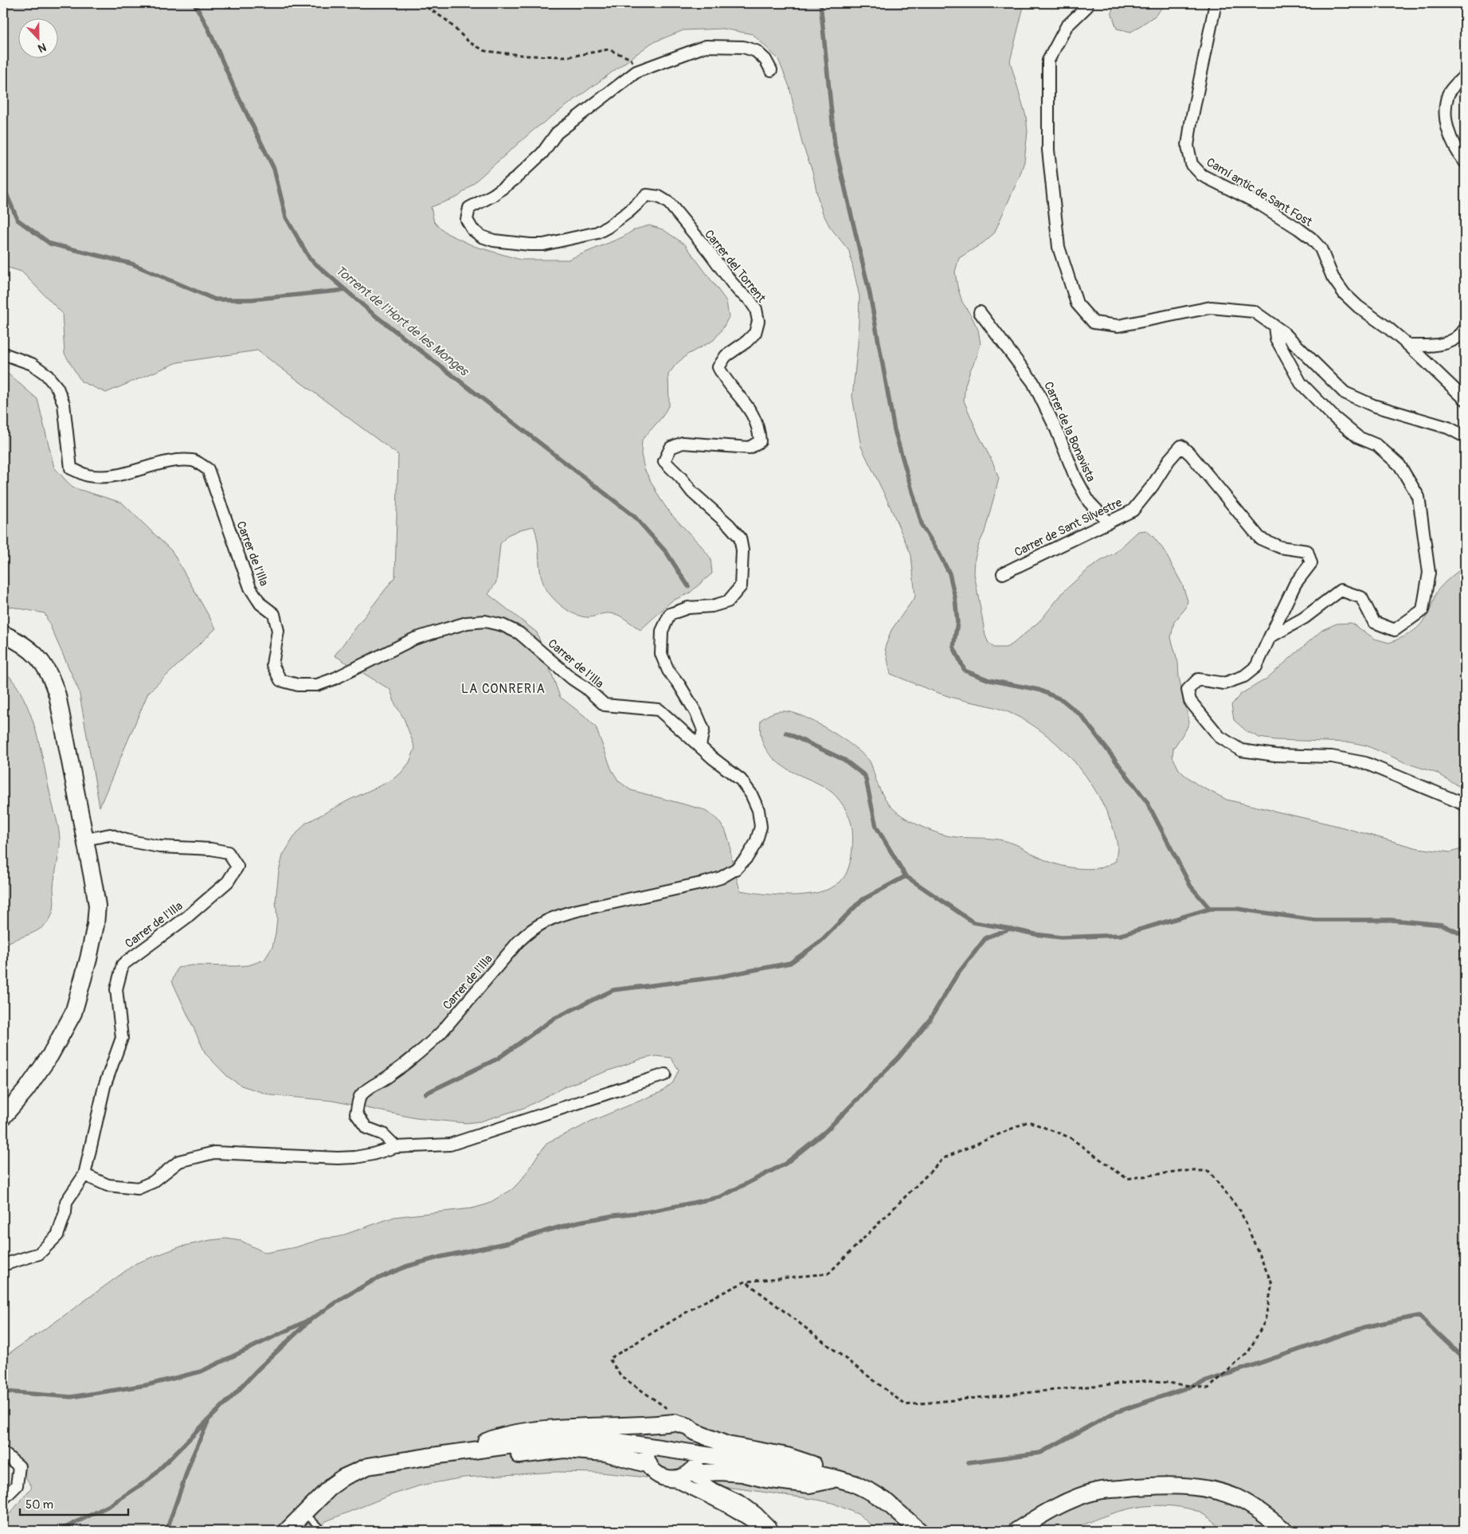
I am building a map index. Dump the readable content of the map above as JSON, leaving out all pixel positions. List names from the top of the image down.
{
  "streets": {
    "street": [
      "Camí antic de Sant Fost",
      "Carrer del Torrent",
      "Carrer de la Bonavista",
      "Carrer de Sant Silvestre",
      "Carrer de l'Illa"
    ]
  },
  "crossings": [
    ["Carrer del Torrent", "Carrer de l'Illa"],
    ["Carrer de la Bonavista", "Carrer de Sant Silvestre"]
  ],
  "districts": ["LA CONRERIA"],
  "water": ["Torrent de l'Hort de les Monges"],
  "scale_bar": "50 m",
  "north": "bottom"
}
